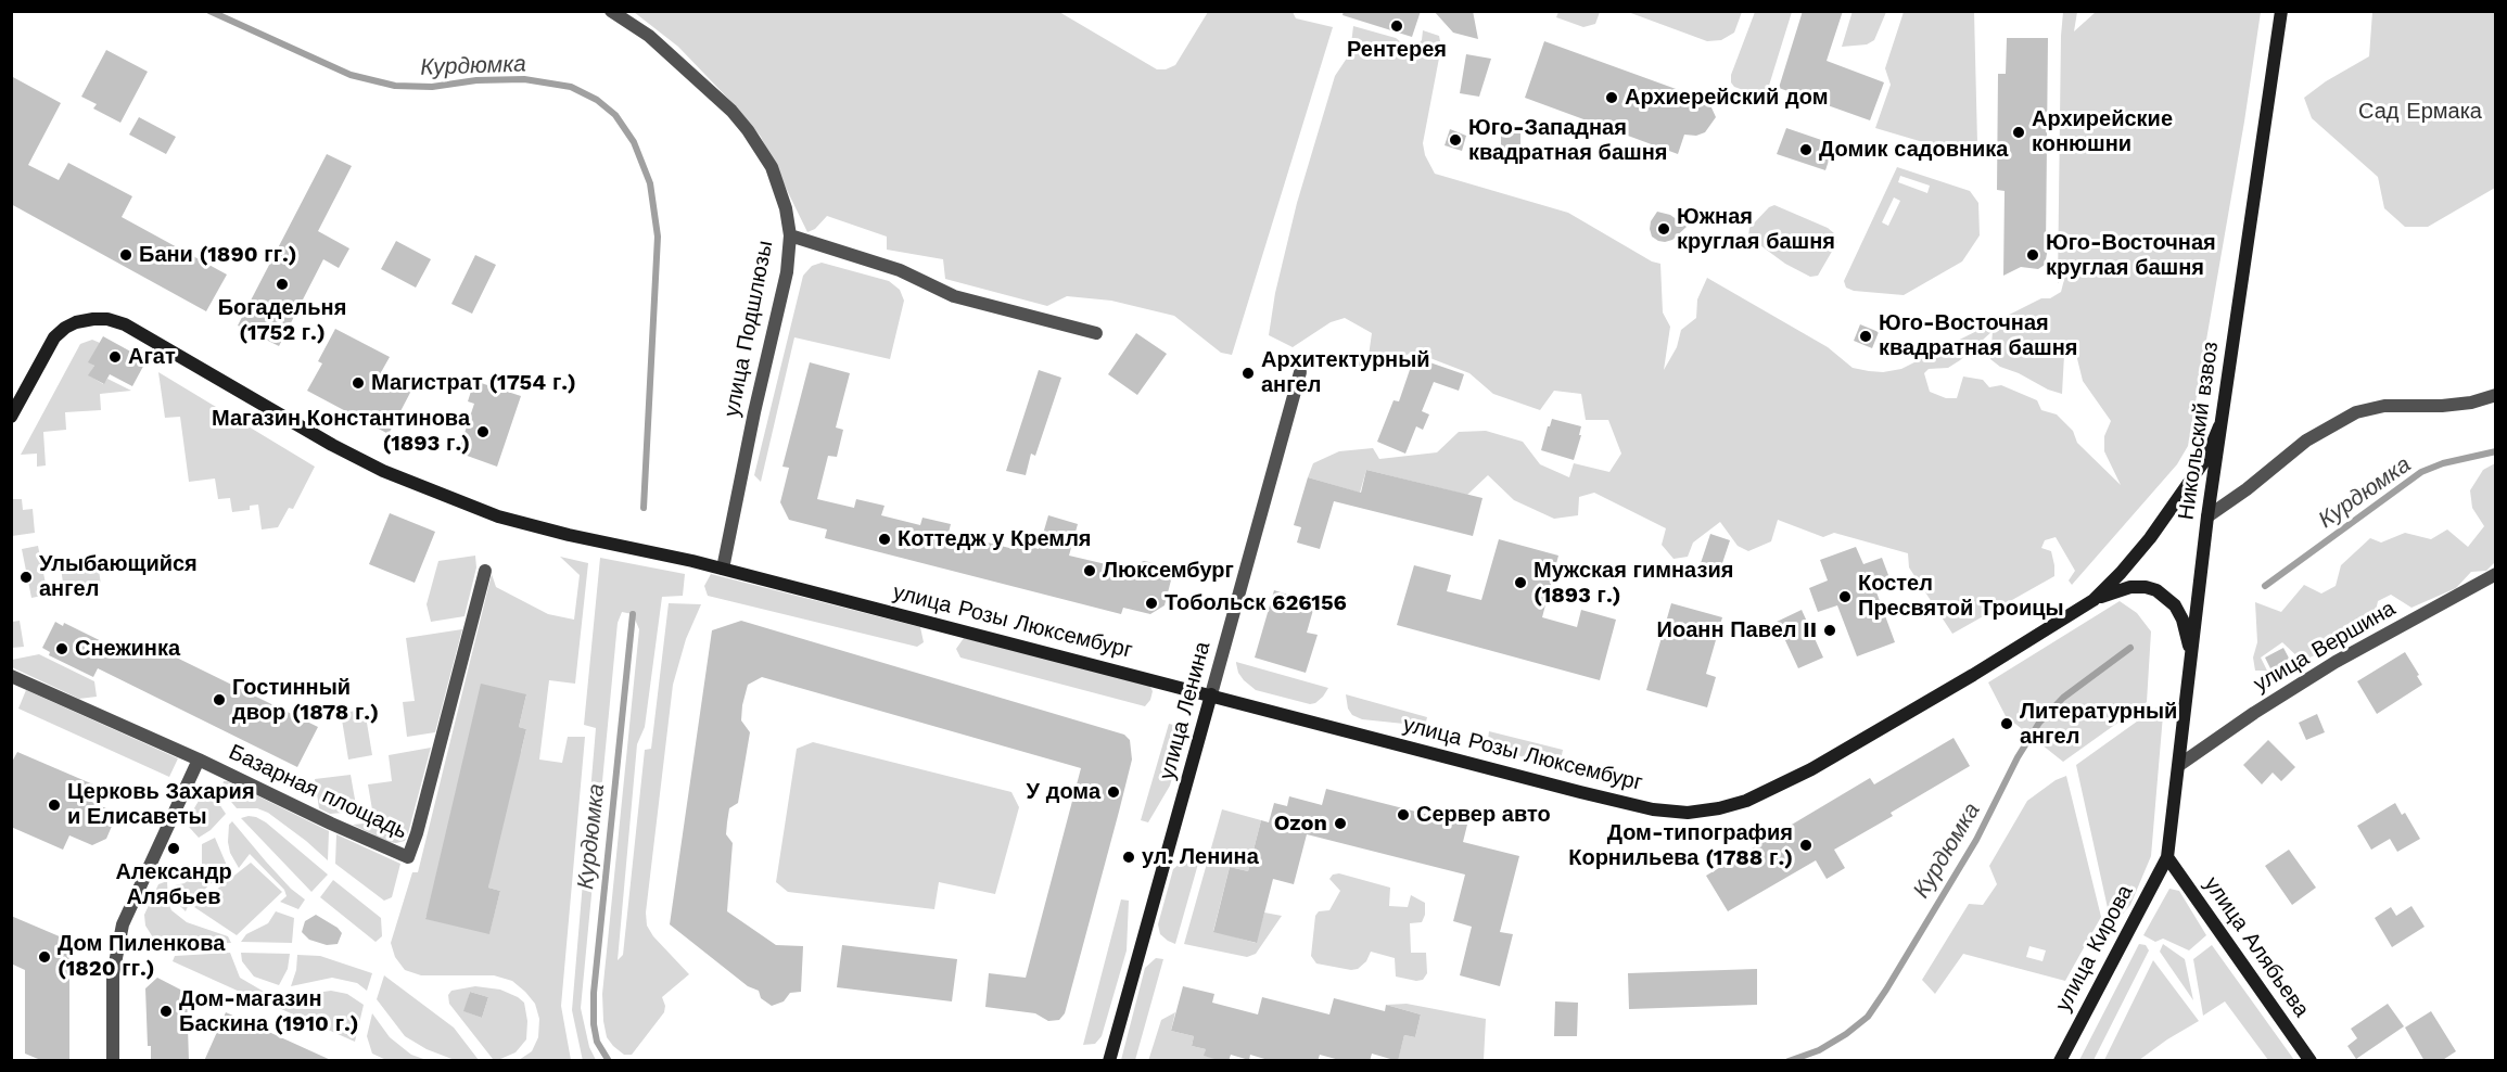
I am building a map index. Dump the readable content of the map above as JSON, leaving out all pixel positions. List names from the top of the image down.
{
  "streets": {
    "main road": [
      "Никольский взвоз",
      "улица Розы Люксембург",
      "улица Ленина",
      "улица Алябьева",
      "улица Кирова"
    ],
    "street": ["улица Подшлюзы", "улица Вершина", "Базарная площадь"]
  },
  "crossings": [
    ["улица Подшлюзы", "улица Розы Люксембург"],
    ["Никольский взвоз", "улица Розы Люксембург"],
    ["Никольский взвоз", "улица Вершина"],
    ["Никольский взвоз", "улица Алябьева"],
    ["Никольский взвоз", "улица Кирова"],
    ["улица Розы Люксембург", "улица Ленина"],
    ["улица Алябьева", "улица Кирова"]
  ],
  "water": ["Курдюмка"],
  "parks": ["Сад Ермака"],
  "places": [
    "Рентерея",
    "Архиерейский дом",
    "Архирейские конюшни",
    "Юго-Западная квадратная башня",
    "Домик садовника",
    "Южная круглая башня",
    "Бани (1890 гг.)",
    "Юго-Восточная круглая башня",
    "Богадельня (1752 г.)",
    "Юго-Восточная квадратная башня",
    "Агат",
    "Архитектурный ангел",
    "Магистрат (1754 г.)",
    "Магазин Константинова (1893 г.)",
    "Коттедж у Кремля",
    "Люксембург",
    "Улыбающийся ангел",
    "Мужская гимназия (1893 г.)",
    "Костел Пресвятой Троицы",
    "Тобольск 626156",
    "Иоанн Павел II",
    "Снежинка",
    "Гостинный двор (1878 г.)",
    "Литературный ангел",
    "У дома",
    "Церковь Захария и Елисаветы",
    "Сервер авто",
    "Ozon",
    "Дом-типография Корнильева (1788 г.)",
    "Александр Алябьев",
    "ул. Ленина",
    "Дом Пиленкова (1820 гг.)",
    "Дом-магазин Баскина (1910 г.)"
  ]
}
